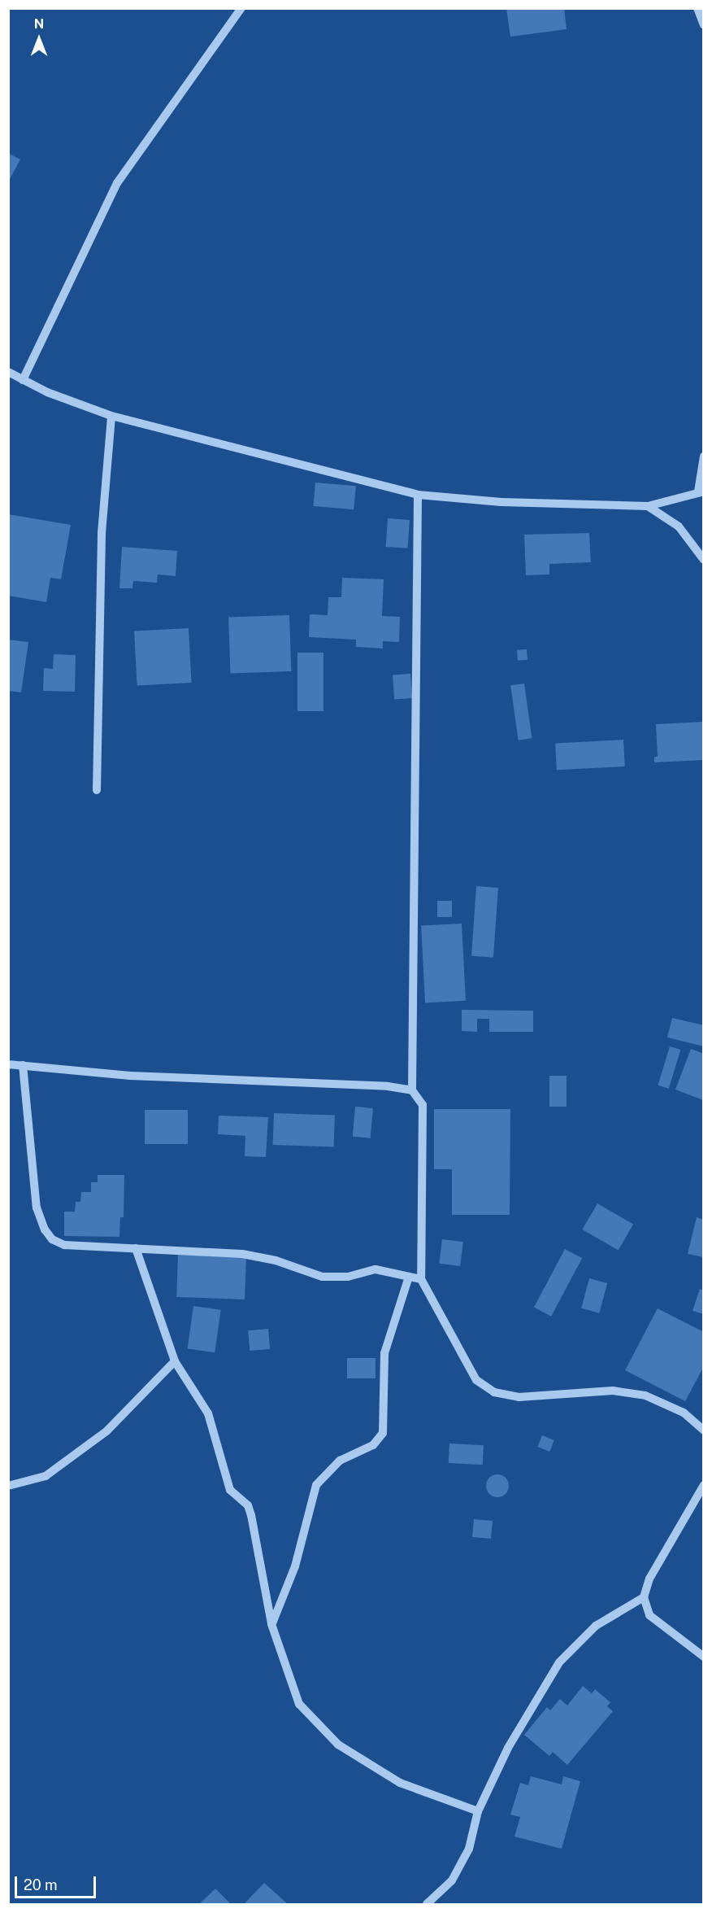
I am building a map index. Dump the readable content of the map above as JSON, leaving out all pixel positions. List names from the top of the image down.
{
  "scale_bar": "20 m",
  "north": "top"
}
